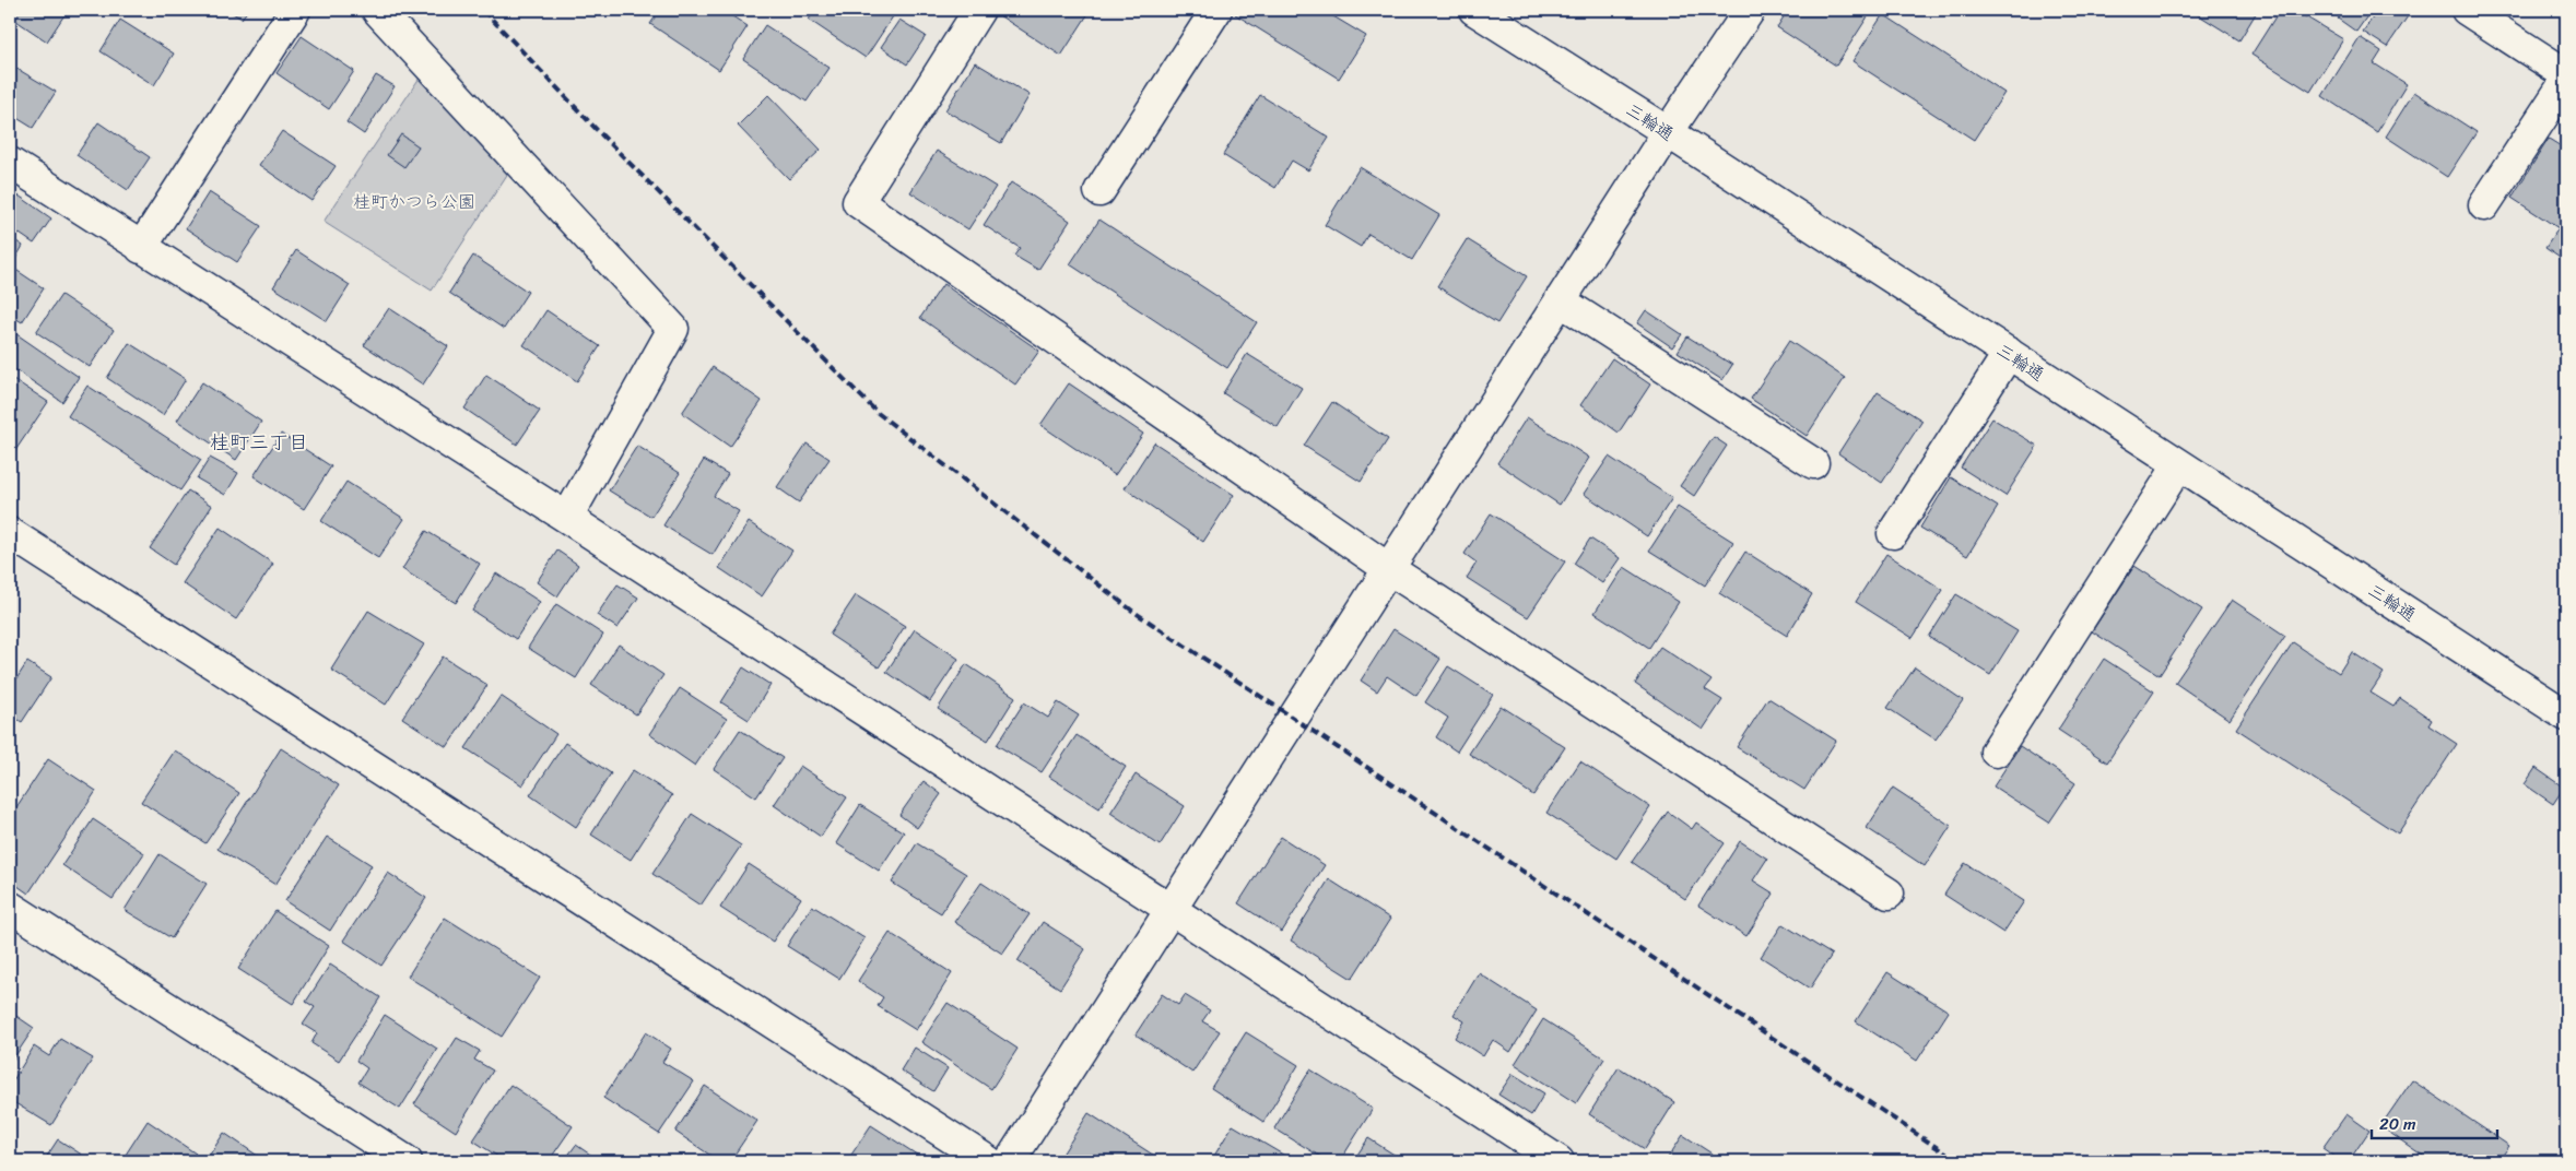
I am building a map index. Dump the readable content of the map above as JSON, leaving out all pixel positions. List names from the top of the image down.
{
  "streets": {
    "street": ["三輪通"]
  },
  "districts": ["桂町三丁目"],
  "parks": ["桂町かつら公園"],
  "scale_bar": "20 m"
}
